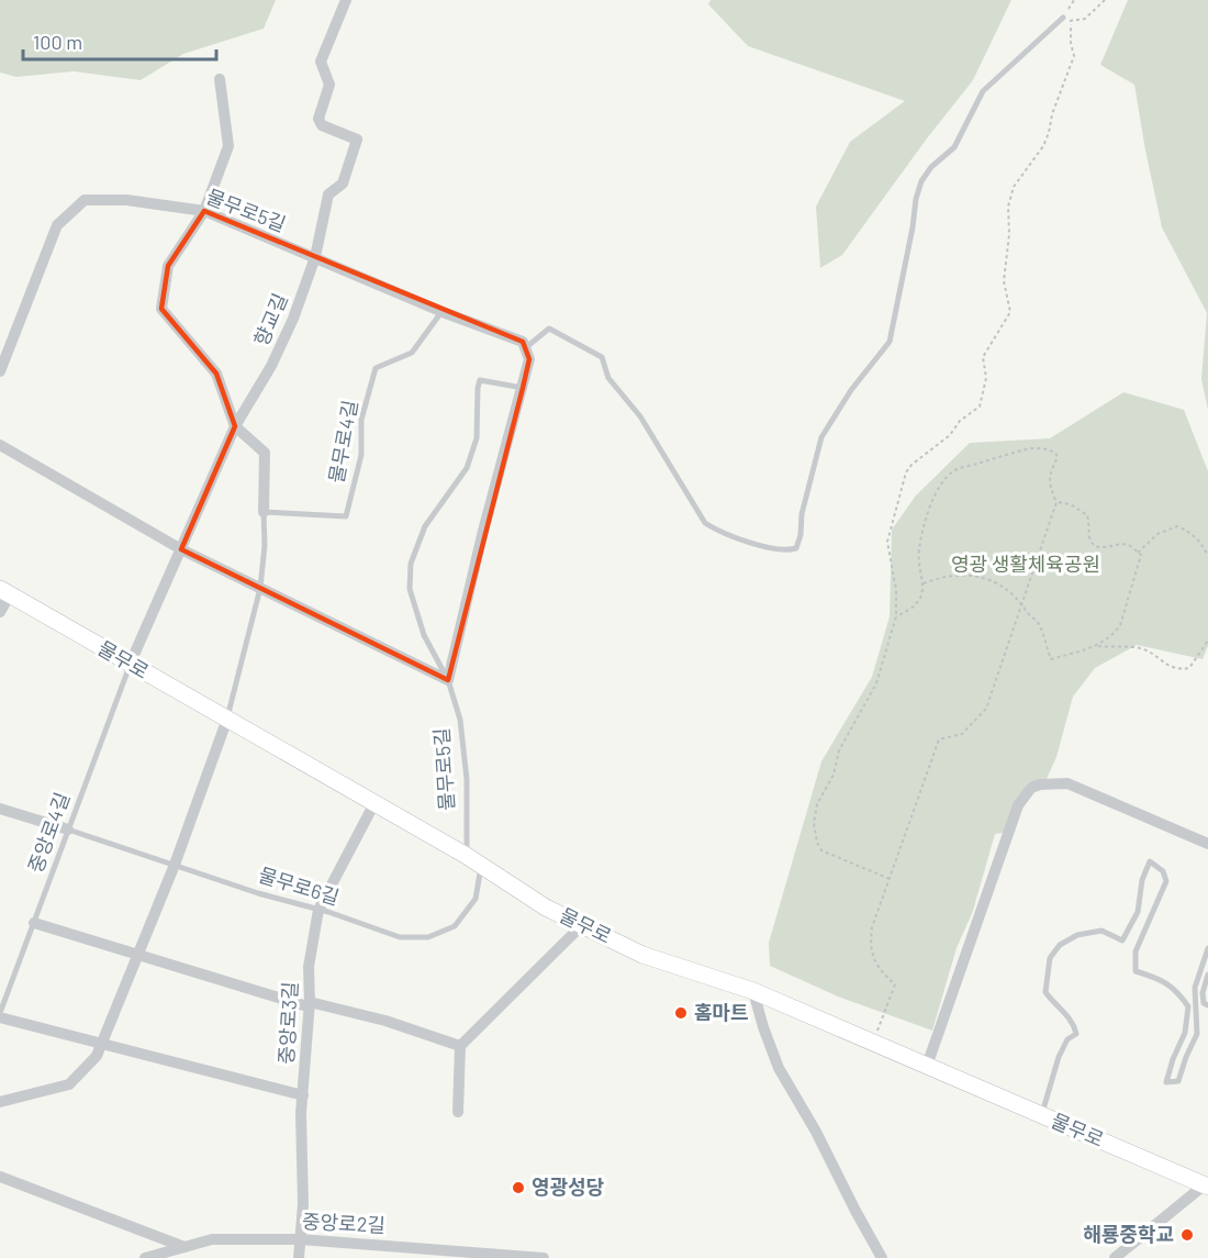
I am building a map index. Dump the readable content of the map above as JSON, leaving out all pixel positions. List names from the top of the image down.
{
  "streets": {
    "main road": ["물무로"],
    "street": [
      "물무로5길",
      "향교길",
      "중앙로3길",
      "중앙로2길"
    ],
    "lane": ["물무로4길", "중앙로4길", "물무로6길"]
  },
  "crossings": [
    ["물무로5길", "향교길"],
    ["물무로5길", "물무로4길"],
    ["물무로5길", "물무로"],
    ["물무로5길", "물무로6길"],
    ["향교길", "물무로"],
    ["향교길", "중앙로4길"],
    ["물무로", "중앙로4길"],
    ["물무로", "물무로6길"],
    ["물무로", "중앙로3길"],
    ["중앙로4길", "물무로6길"],
    ["물무로6길", "중앙로3길"],
    ["중앙로3길", "중앙로2길"]
  ],
  "parks": ["영광 생활체육공원"],
  "places": ["홈마트", "영광성당", "해룡중학교"],
  "scale_bar": "100 m"
}
